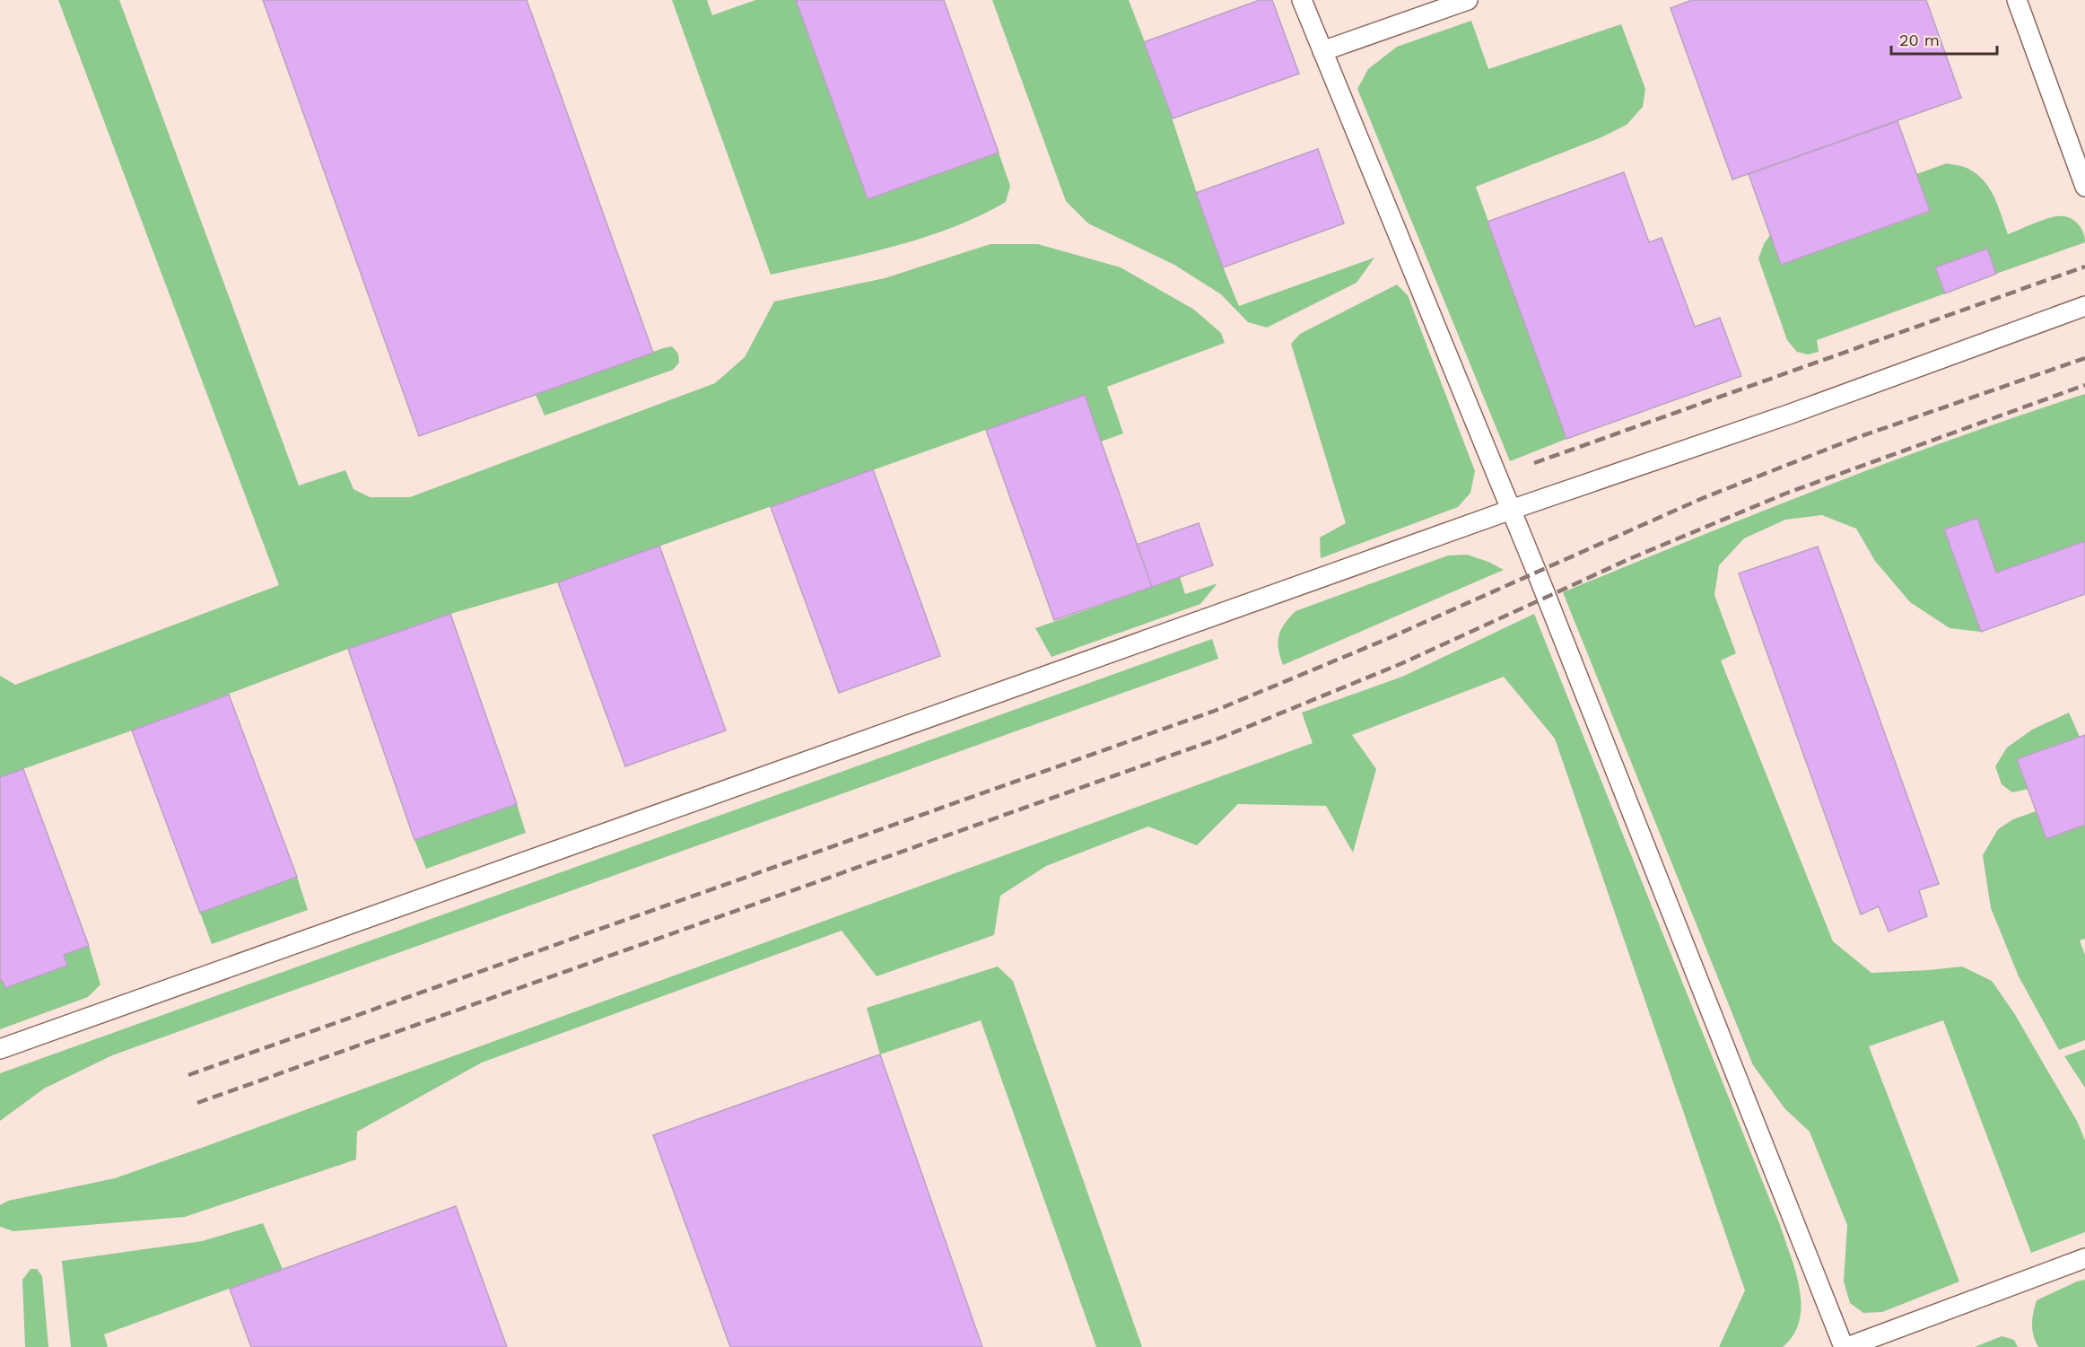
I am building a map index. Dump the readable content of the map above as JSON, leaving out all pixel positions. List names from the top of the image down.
{
  "scale_bar": "20 m"
}
